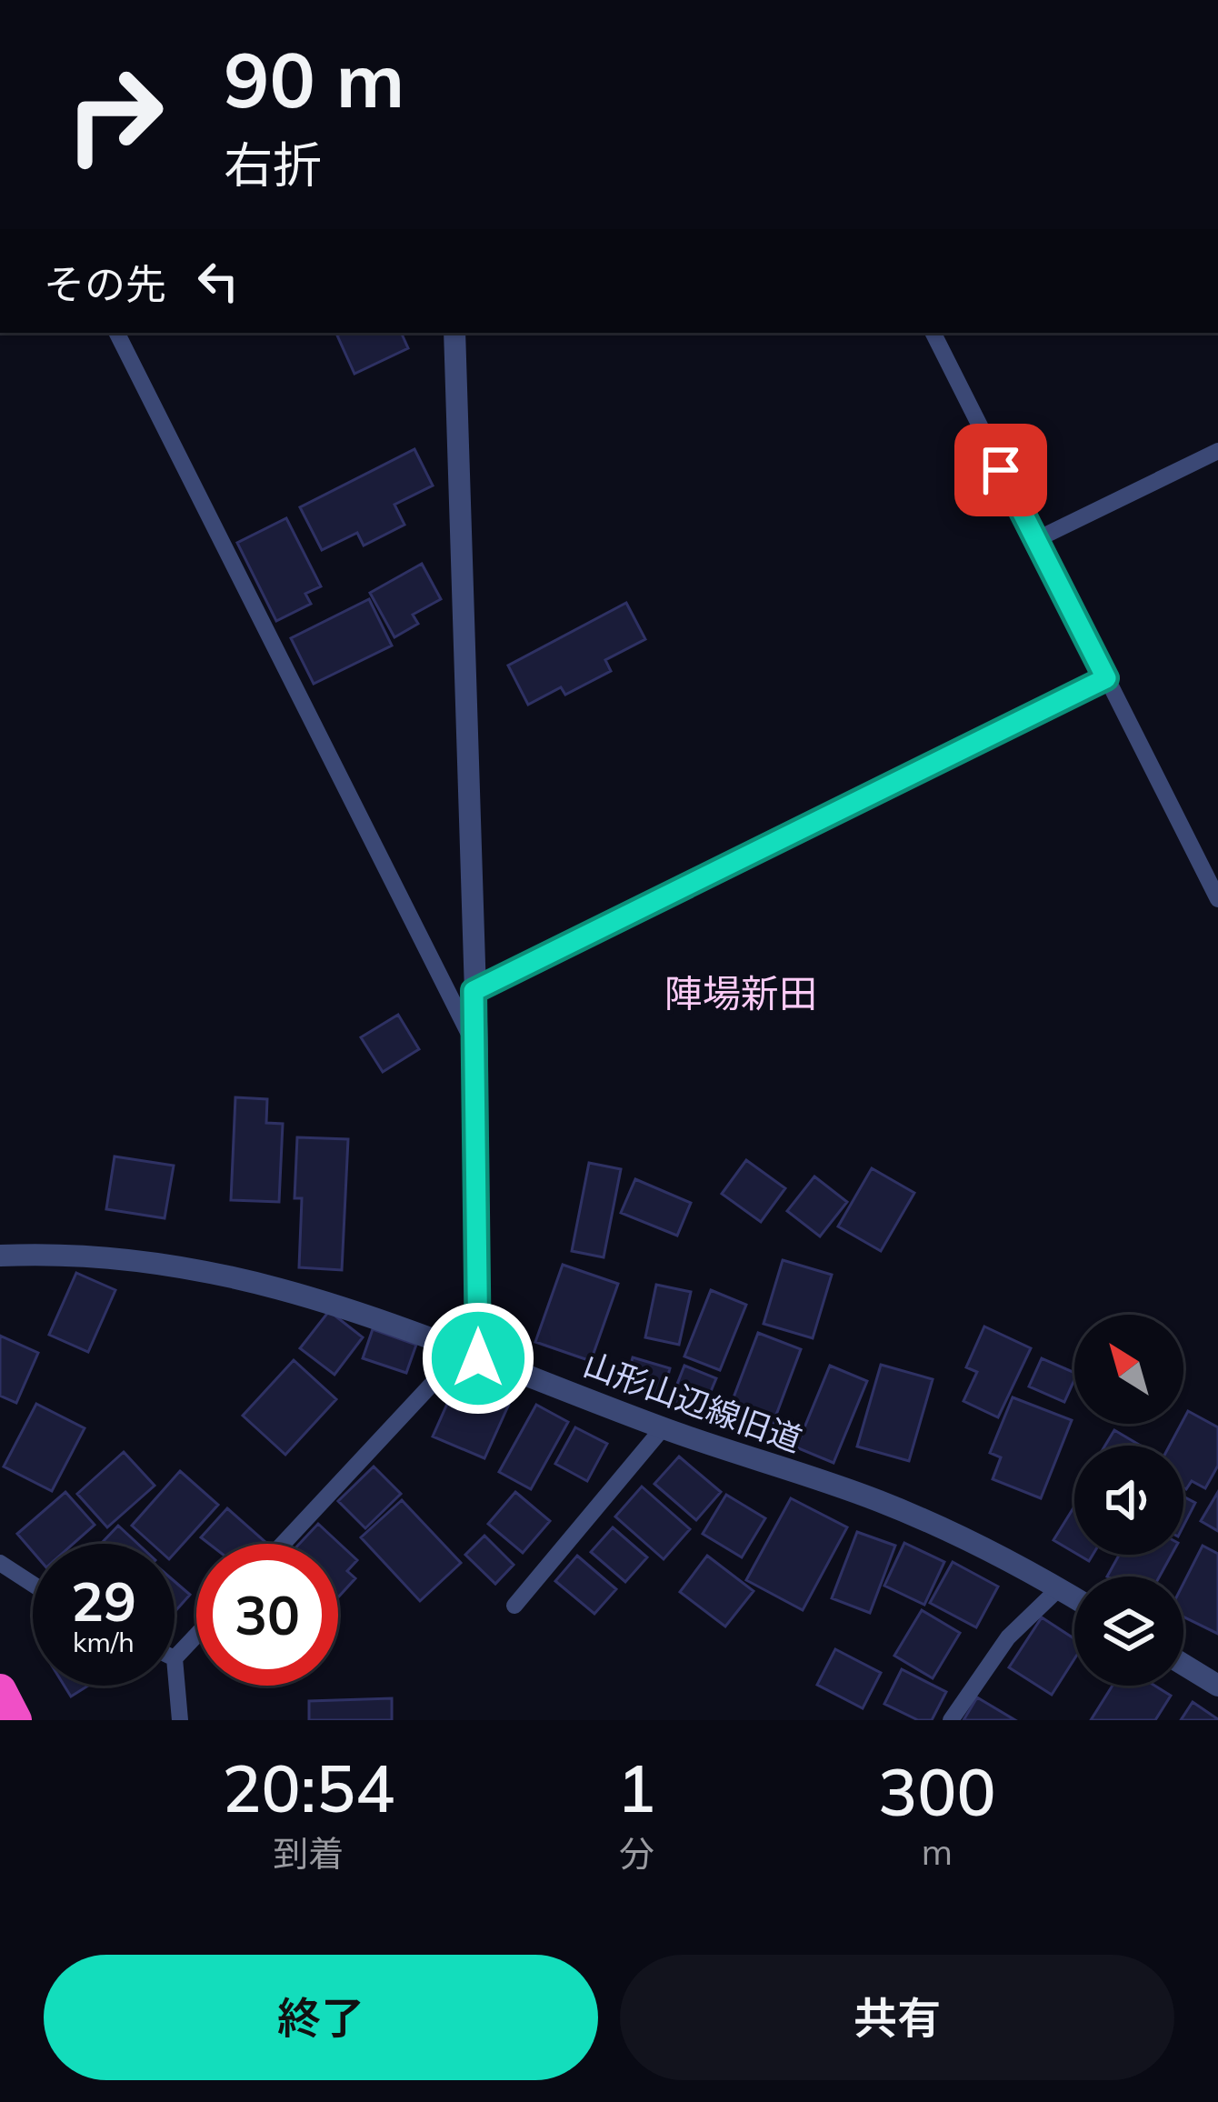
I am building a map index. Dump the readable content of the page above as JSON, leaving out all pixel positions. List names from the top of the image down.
{
  "streets": {
    "street": ["山形山辺線旧道"]
  },
  "districts": ["陣場新田"],
  "north": "top left",
  "page": {
    "turn": ["90 m", "右折"],
    "then": "その先",
    "speed": "29 km/h",
    "limit": "30",
    "eta": [
      "20:54",
      "到着",
      "1",
      "分",
      "300",
      "m"
    ],
    "buttons": ["終了", "共有"]
  }
}
